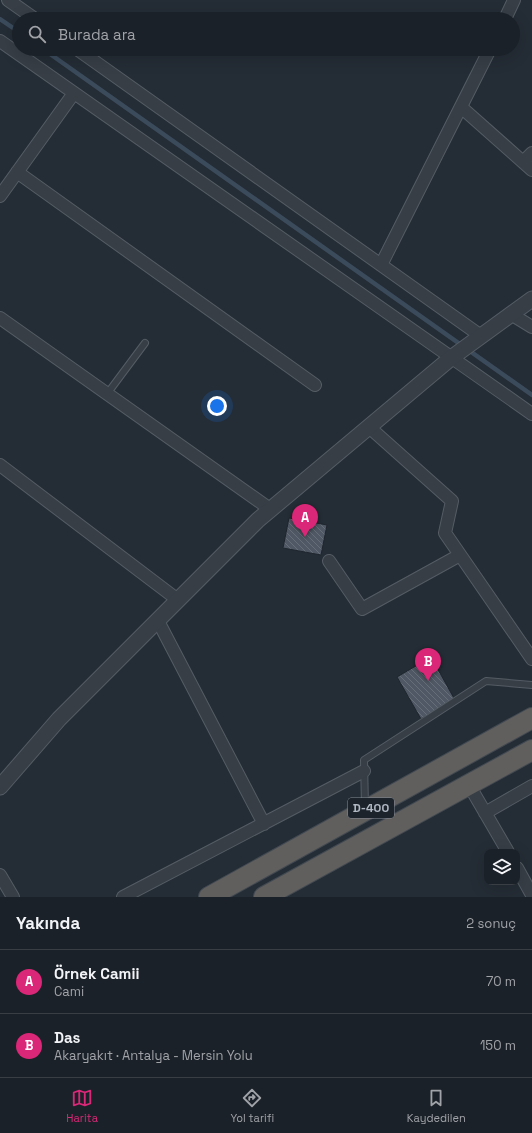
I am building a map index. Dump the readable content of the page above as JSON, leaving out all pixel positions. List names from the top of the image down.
{
  "streets": {
    "highway": ["D-400"]
  },
  "page": {
    "search": "Burada ara",
    "pins": ["A", "B"],
    "heading": ["Yakında", "2 sonuç"],
    "list": [
      {
        "mark": "A",
        "name": "Örnek Camii",
        "note": "Cami",
        "value": "70 m"
      },
      {
        "mark": "B",
        "name": "Das",
        "note": "Akaryakıt · Antalya - Mersin Yolu",
        "value": "150 m"
      }
    ],
    "nav": ["Harita", "Yol tarifi", "Kaydedilen"]
  }
}
